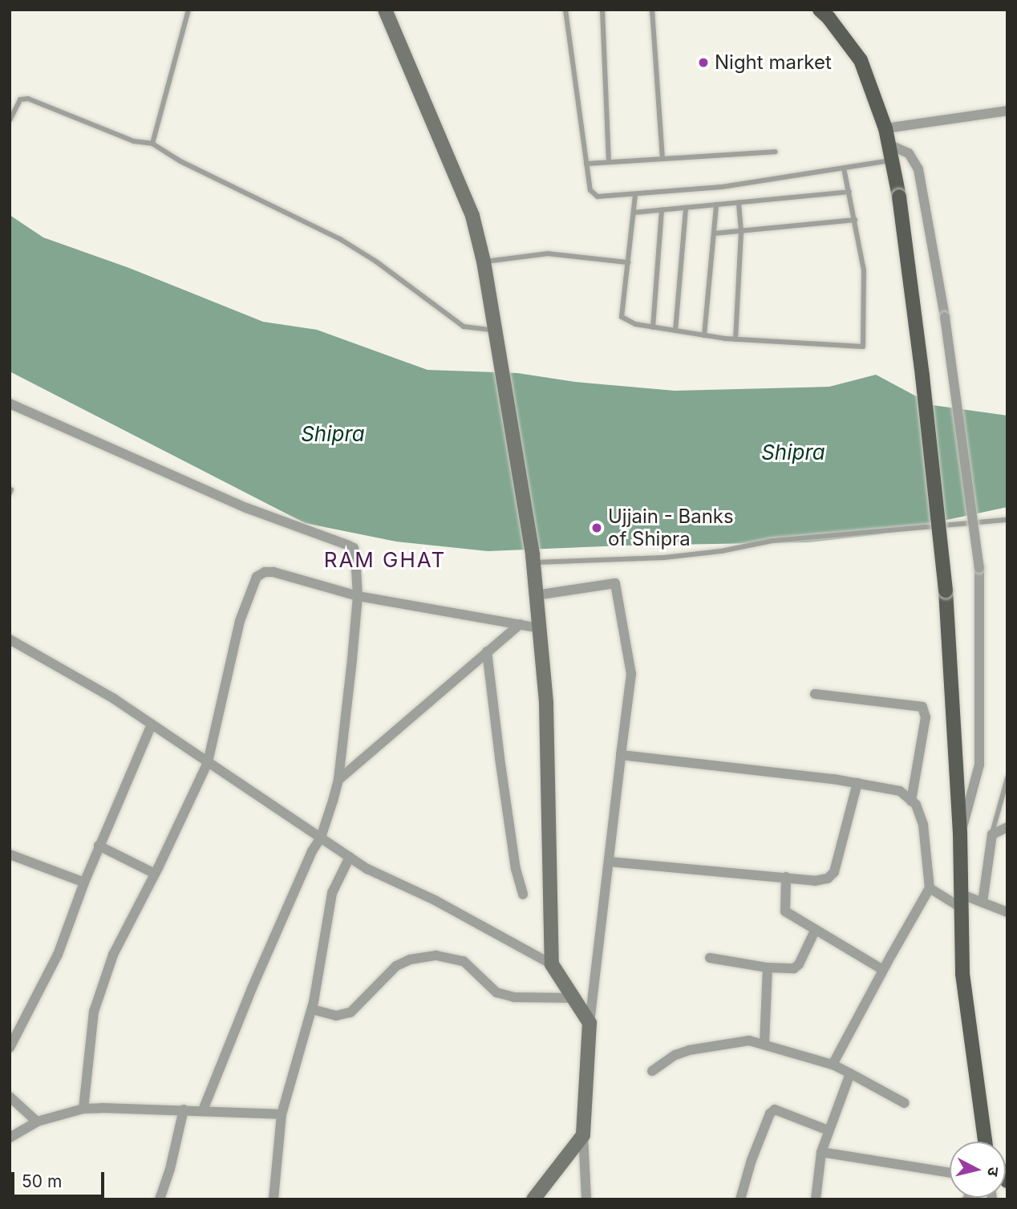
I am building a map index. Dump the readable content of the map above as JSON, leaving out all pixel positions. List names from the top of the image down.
{
  "districts": ["RAM GHAT"],
  "water": ["Shipra"],
  "places": ["Night market", "Ujjain - Banks of Shipra"],
  "scale_bar": "50 m",
  "north": "right"
}
